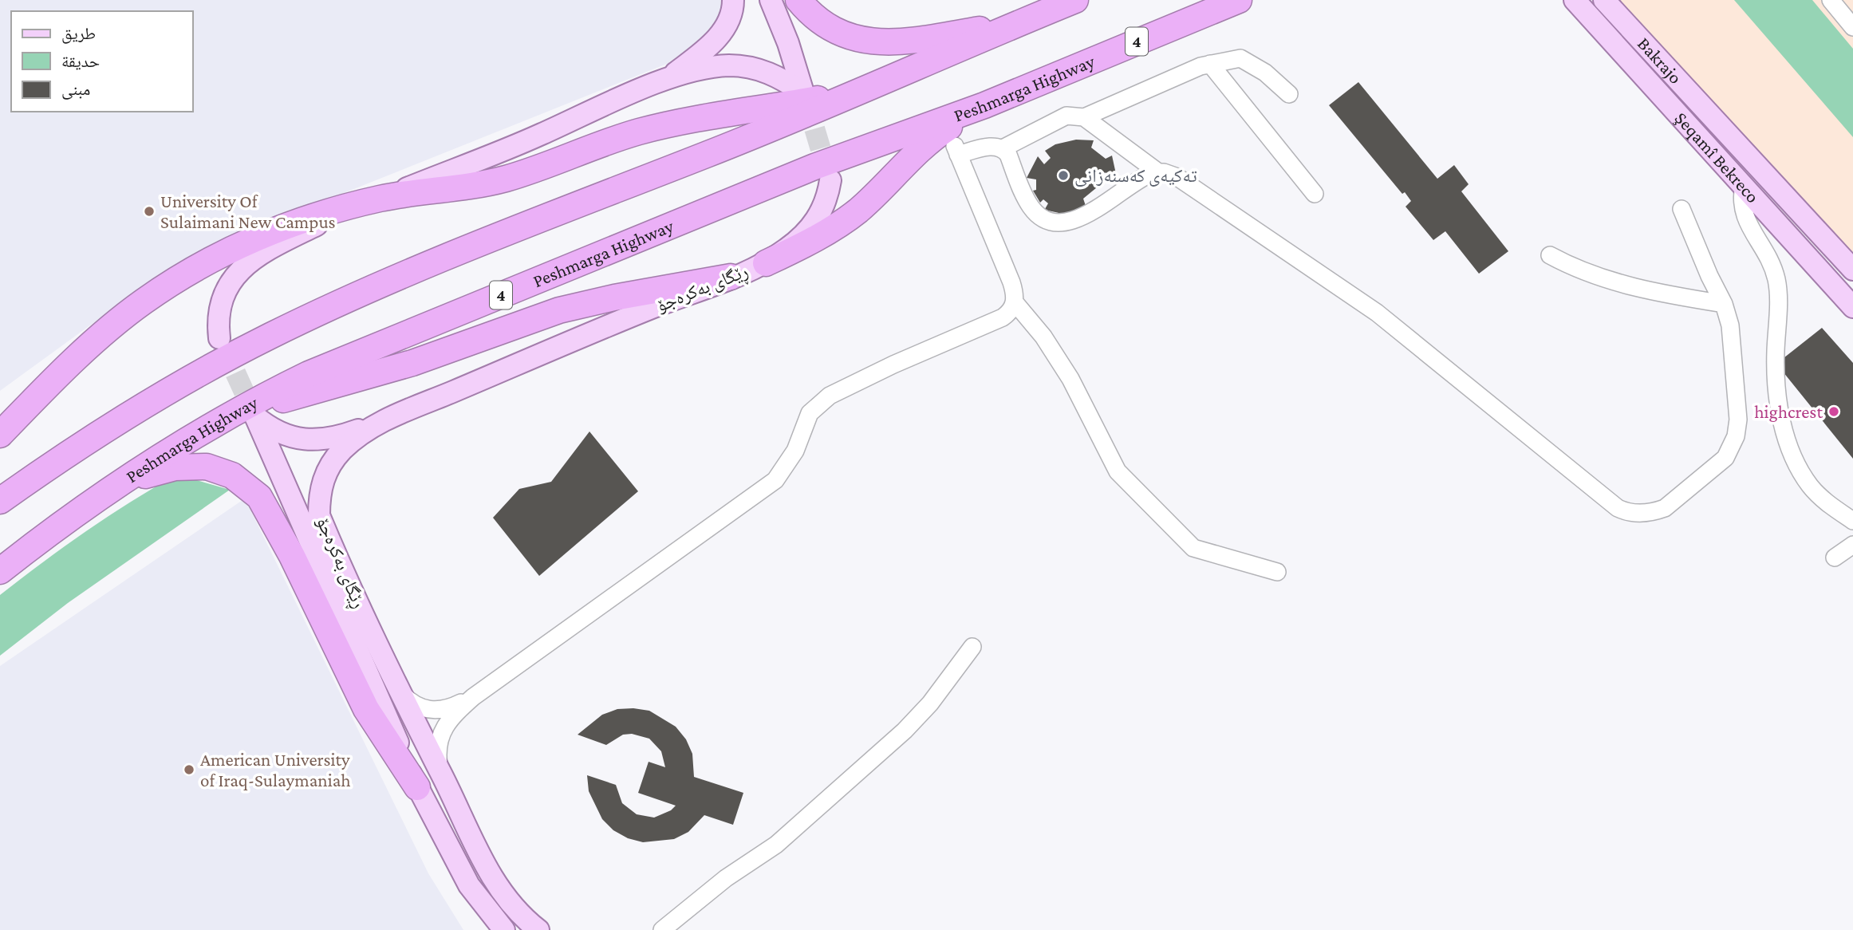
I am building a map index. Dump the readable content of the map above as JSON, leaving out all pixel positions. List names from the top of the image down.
{
  "streets": {
    "highway": ["4", "Peshmarga Highway"],
    "main road": ["Bakrajo", "Şeqamî Bekreco", "ڕێگای بەکرەجۆ"]
  },
  "places": [
    "تەکیەی کەسنەزانی",
    "University Of Sulaimani New Campus",
    "highcrest",
    "American University of Iraq-Sulaymaniah"
  ],
  "legend": ["طريق", "حديقة", "مبنى"]
}
